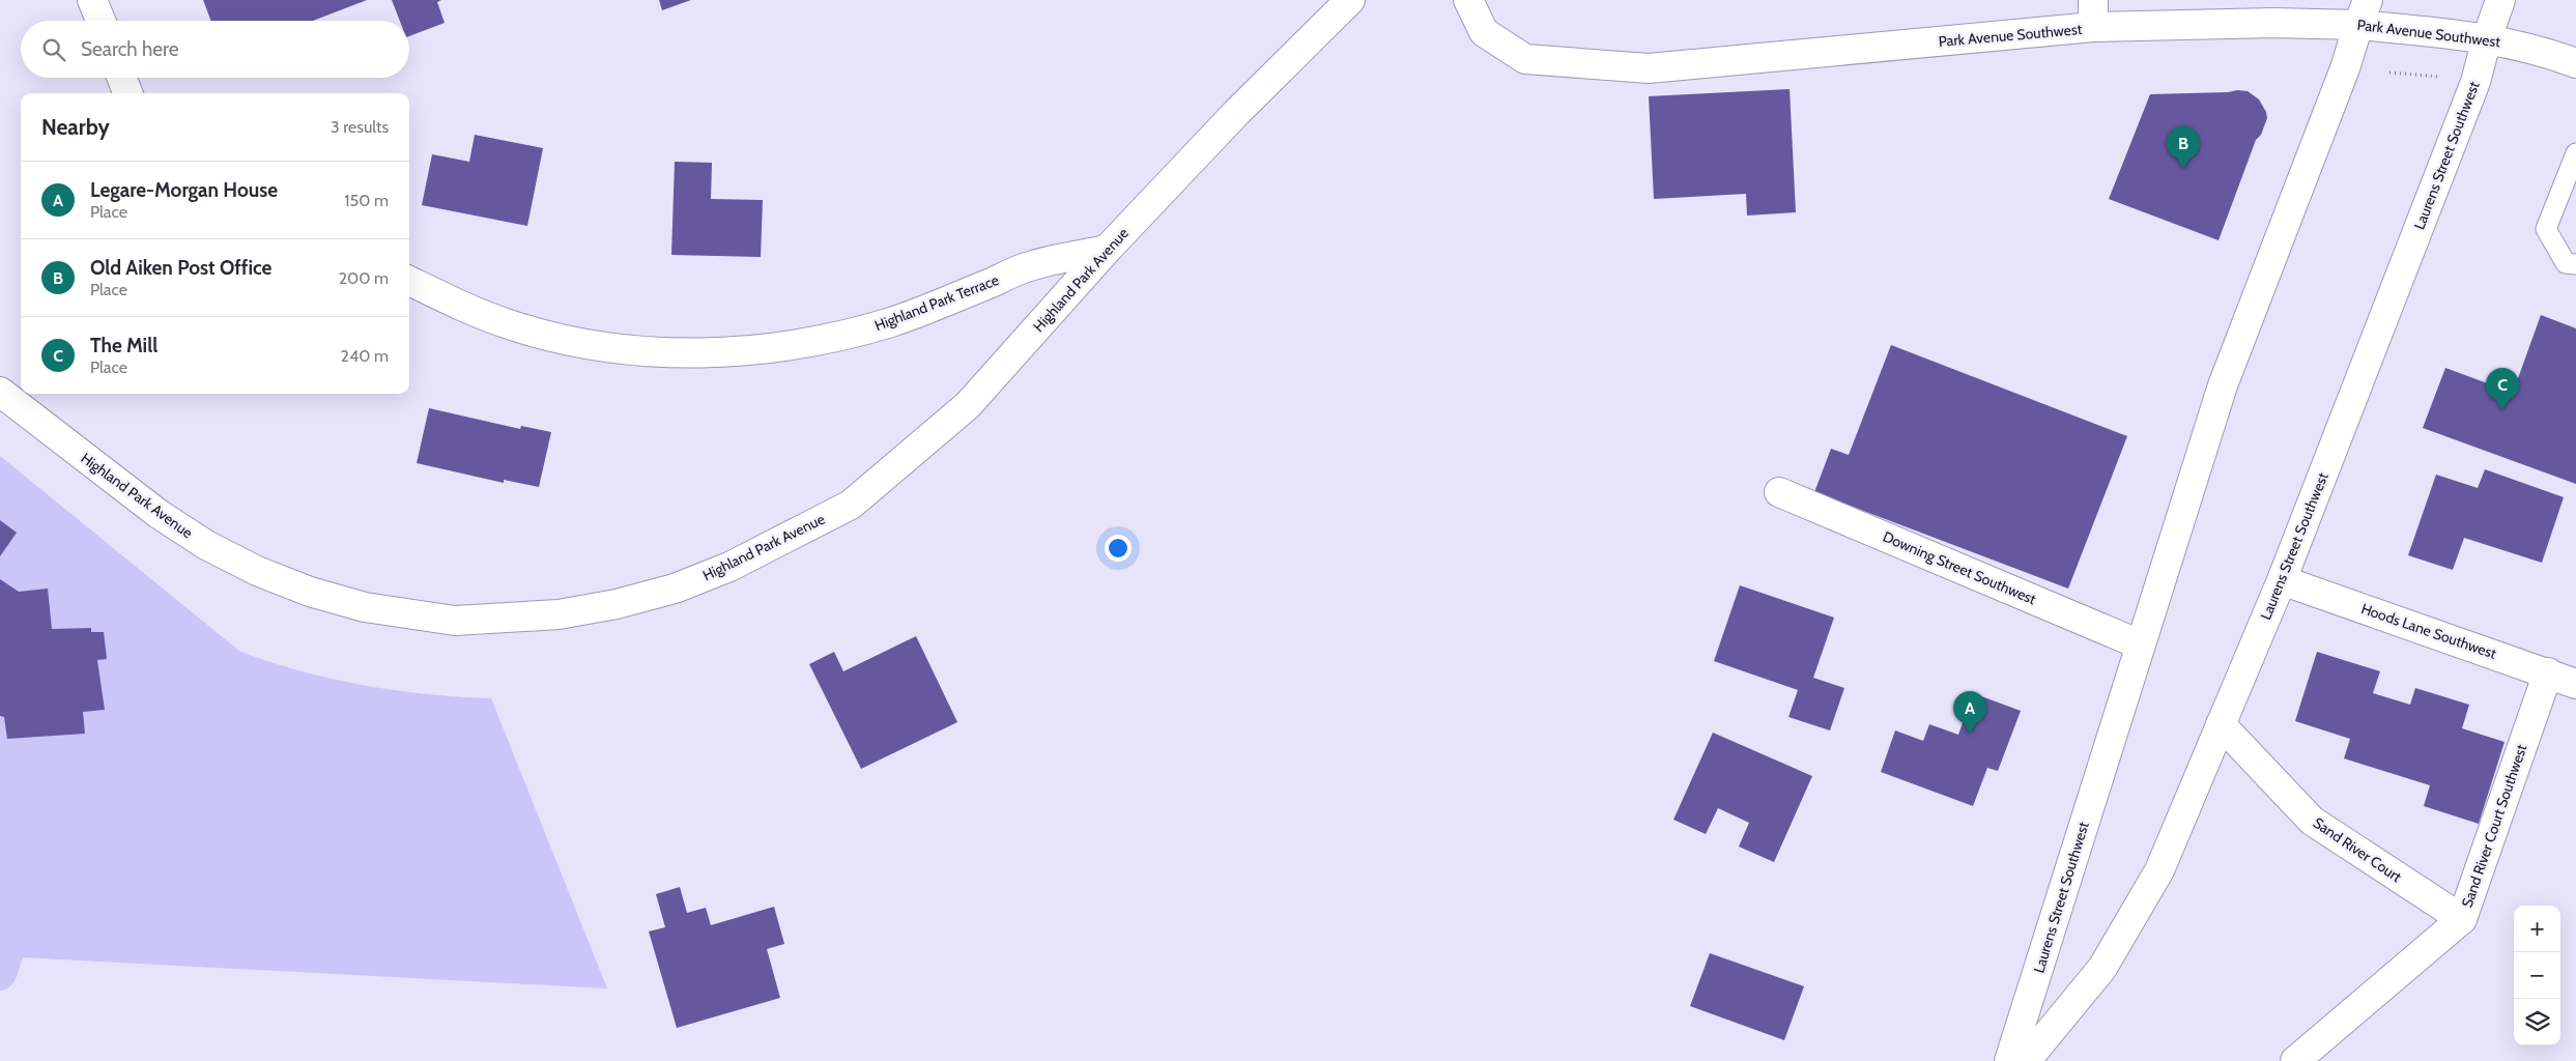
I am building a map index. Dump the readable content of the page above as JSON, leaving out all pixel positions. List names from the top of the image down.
{
  "streets": {
    "street": [
      "Park Avenue Southwest",
      "Laurens Street Southwest",
      "Highland Park Avenue",
      "Highland Park Terrace",
      "Downing Street Southwest",
      "Hoods Lane Southwest",
      "Sand River Court Southwest",
      "Sand River Court"
    ]
  },
  "crossings": [
    ["Park Avenue Southwest", "Laurens Street Southwest"],
    ["Laurens Street Southwest", "Downing Street Southwest"],
    ["Laurens Street Southwest", "Hoods Lane Southwest"],
    ["Laurens Street Southwest", "Sand River Court"],
    ["Highland Park Avenue", "Highland Park Terrace"],
    ["Hoods Lane Southwest", "Sand River Court Southwest"],
    ["Sand River Court Southwest", "Sand River Court"]
  ],
  "page": {
    "search": "Search here",
    "heading": ["Nearby", "3 results"],
    "pins": ["B", "C", "A"],
    "list": [
      {
        "mark": "A",
        "name": "Legare-Morgan House",
        "note": "Place",
        "value": "150 m"
      },
      {
        "mark": "B",
        "name": "Old Aiken Post Office",
        "note": "Place",
        "value": "200 m"
      },
      {
        "mark": "C",
        "name": "The Mill",
        "note": "Place",
        "value": "240 m"
      }
    ],
    "map_buttons": ["+", "−"]
  }
}
